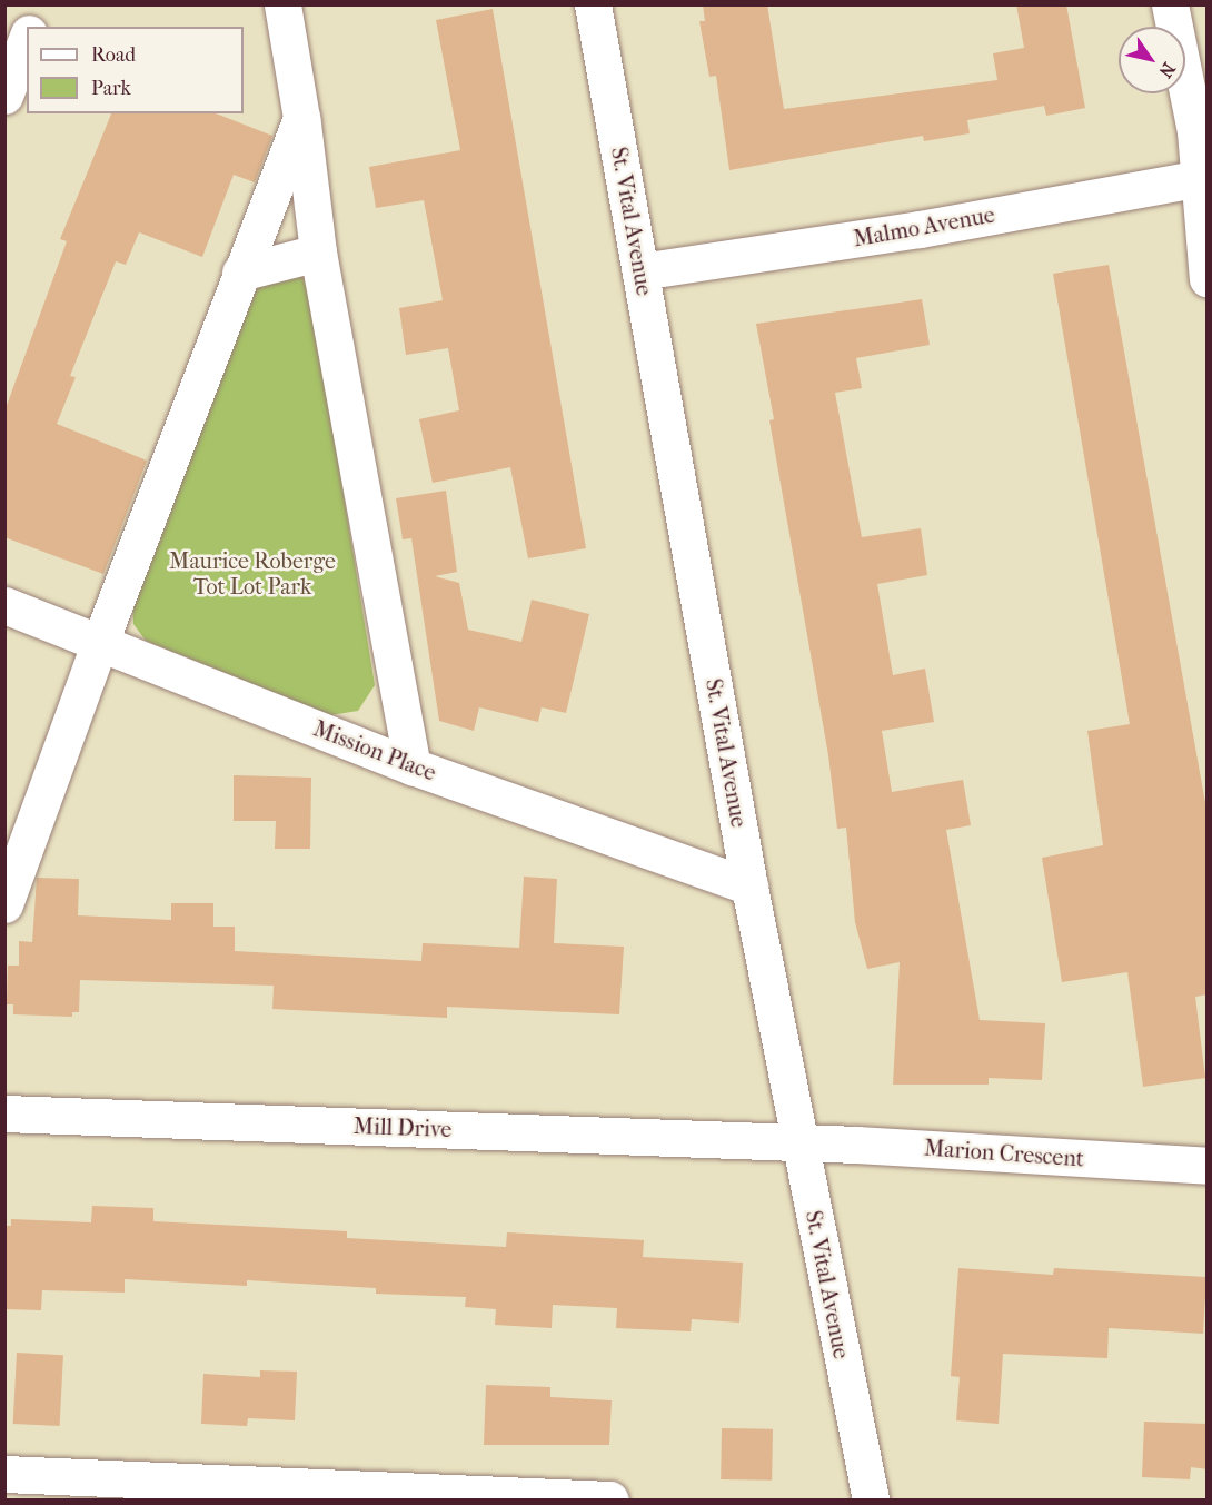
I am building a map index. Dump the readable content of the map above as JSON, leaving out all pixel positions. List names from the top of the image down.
{
  "streets": {
    "street": [
      "St. Vital Avenue",
      "Malmo Avenue",
      "Mission Place",
      "Mill Drive",
      "Marion Crescent"
    ]
  },
  "crossings": [
    ["St. Vital Avenue", "Malmo Avenue"],
    ["St. Vital Avenue", "Mission Place"],
    ["St. Vital Avenue", "Mill Drive"],
    ["St. Vital Avenue", "Marion Crescent"],
    ["Mill Drive", "Marion Crescent"]
  ],
  "parks": ["Maurice Roberge Tot Lot Park"],
  "legend": ["Road", "Park"],
  "north": "bottom right"
}
